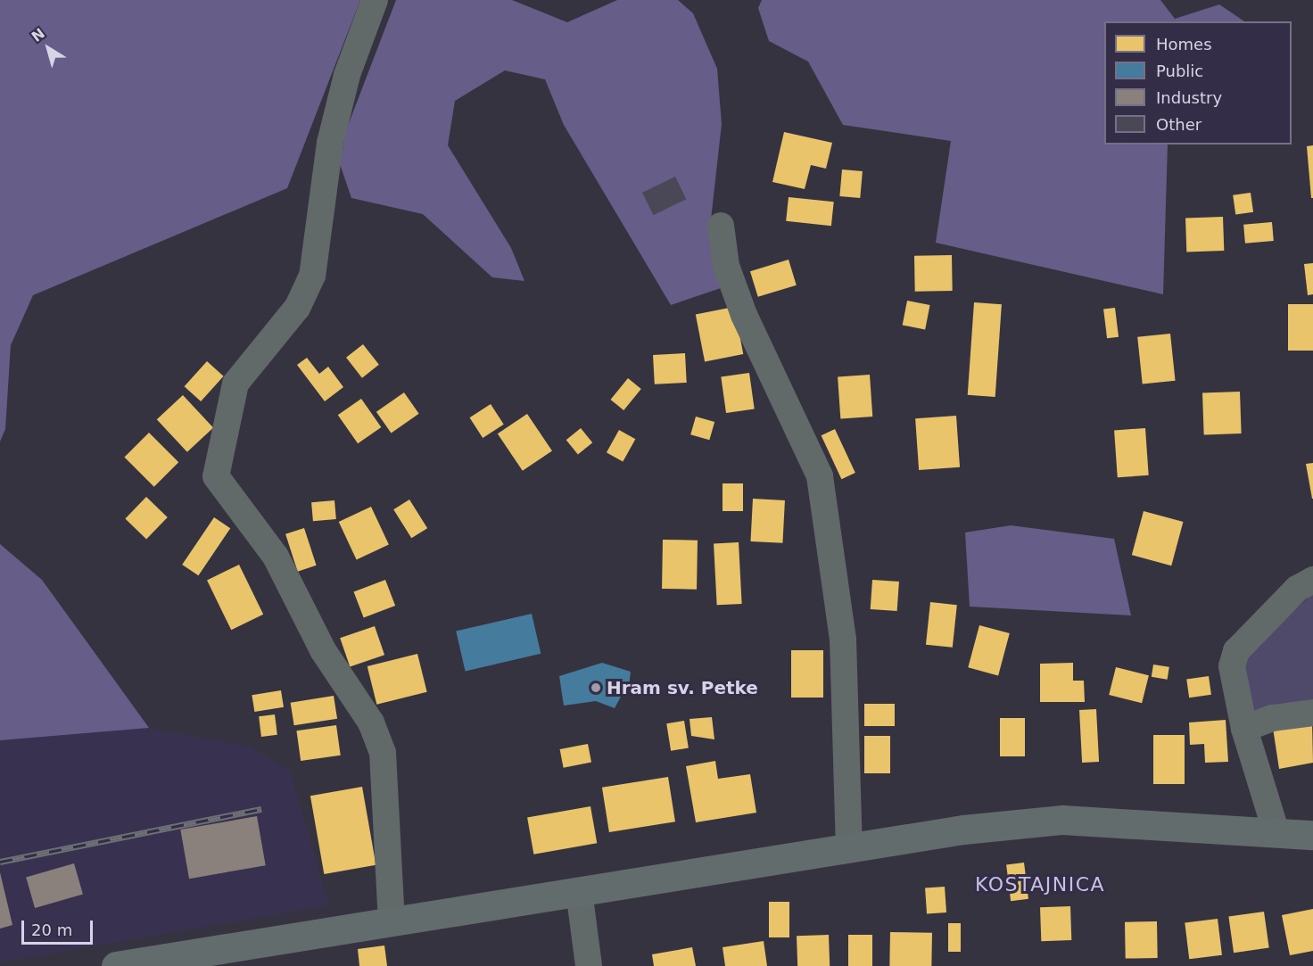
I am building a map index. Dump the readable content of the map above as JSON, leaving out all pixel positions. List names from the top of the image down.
{
  "districts": ["KOSTAJNICA"],
  "places": ["Hram sv. Petke"],
  "legend": [
    "Homes",
    "Public",
    "Industry",
    "Other"
  ],
  "scale_bar": "20 m",
  "north": "top left"
}
